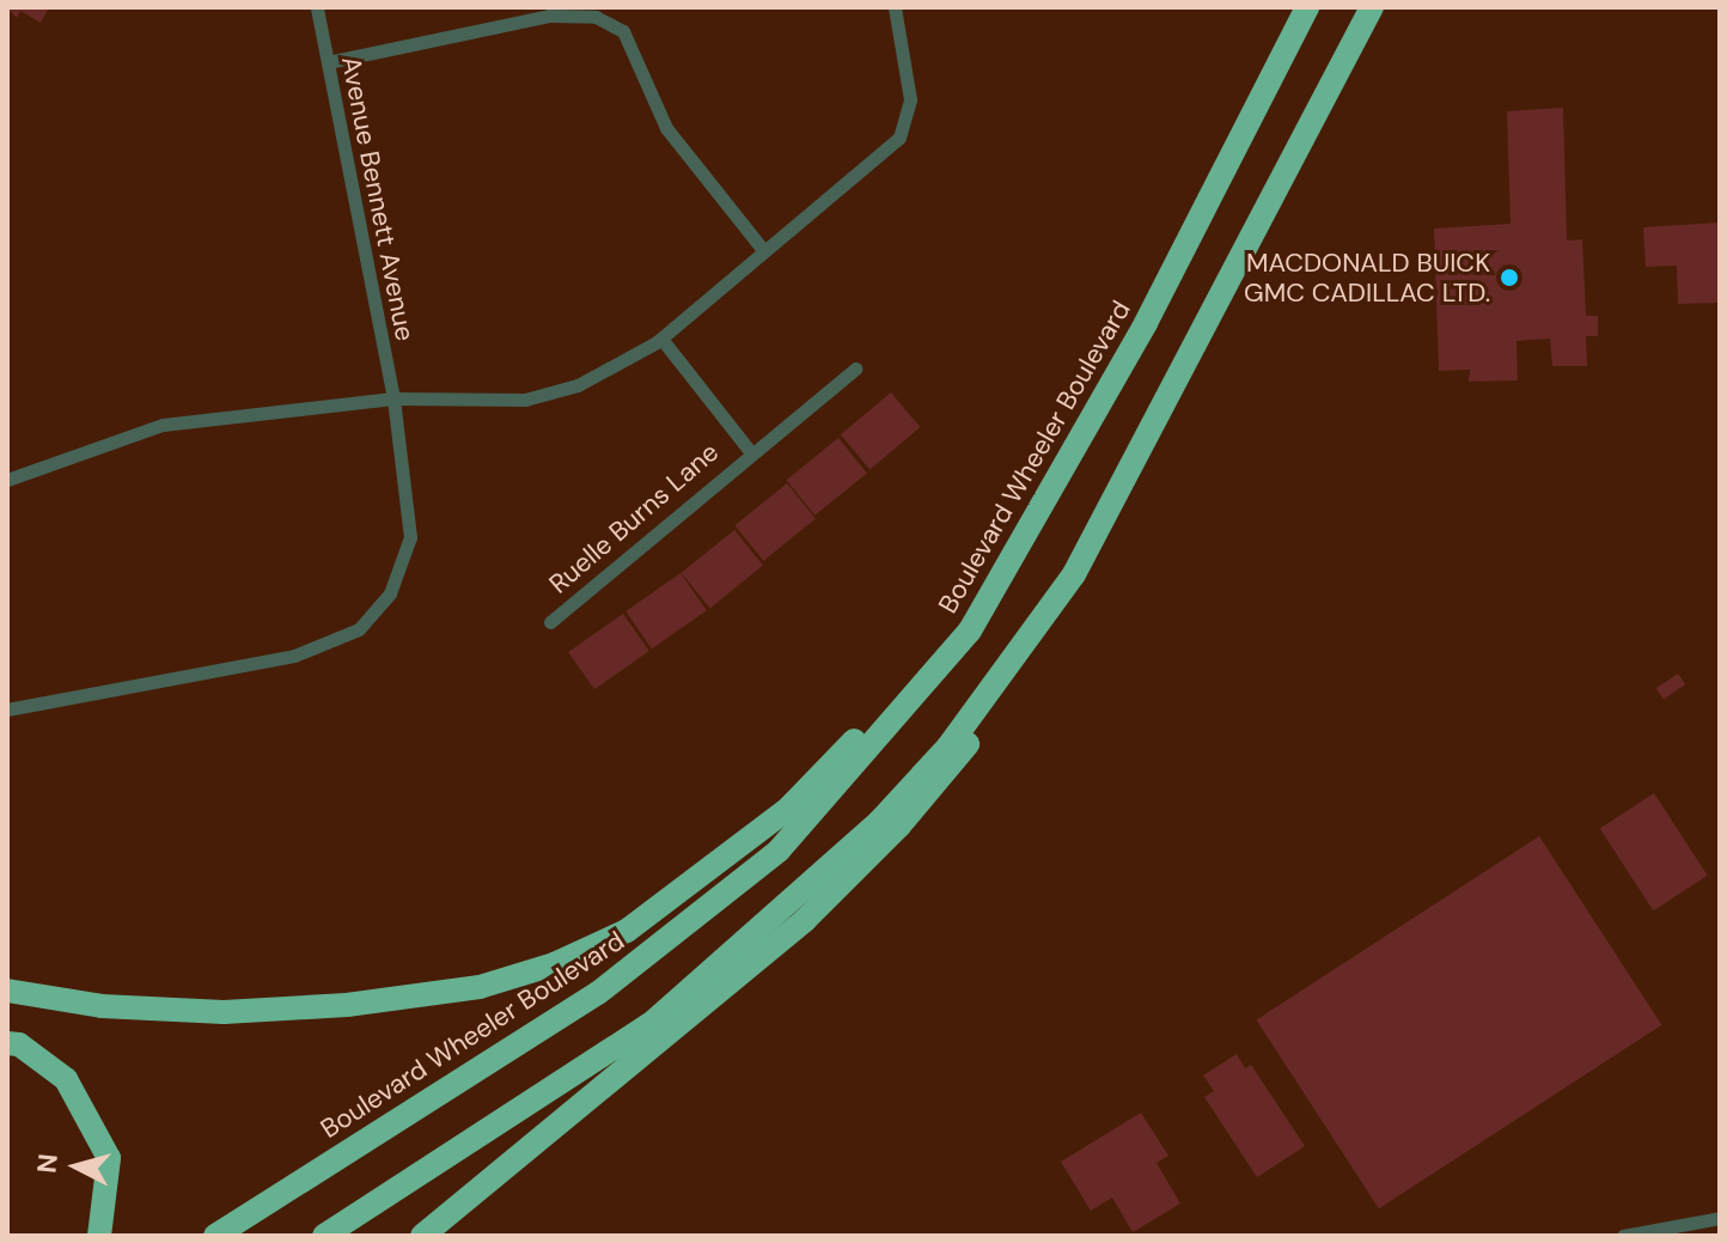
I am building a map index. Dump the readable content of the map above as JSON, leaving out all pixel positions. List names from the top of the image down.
{
  "streets": {
    "highway": ["Boulevard Wheeler Boulevard"],
    "street": ["Avenue Bennett Avenue", "Ruelle Burns Lane"]
  },
  "places": ["MACDONALD BUICK GMC CADILLAC LTD."],
  "north": "left"
}
